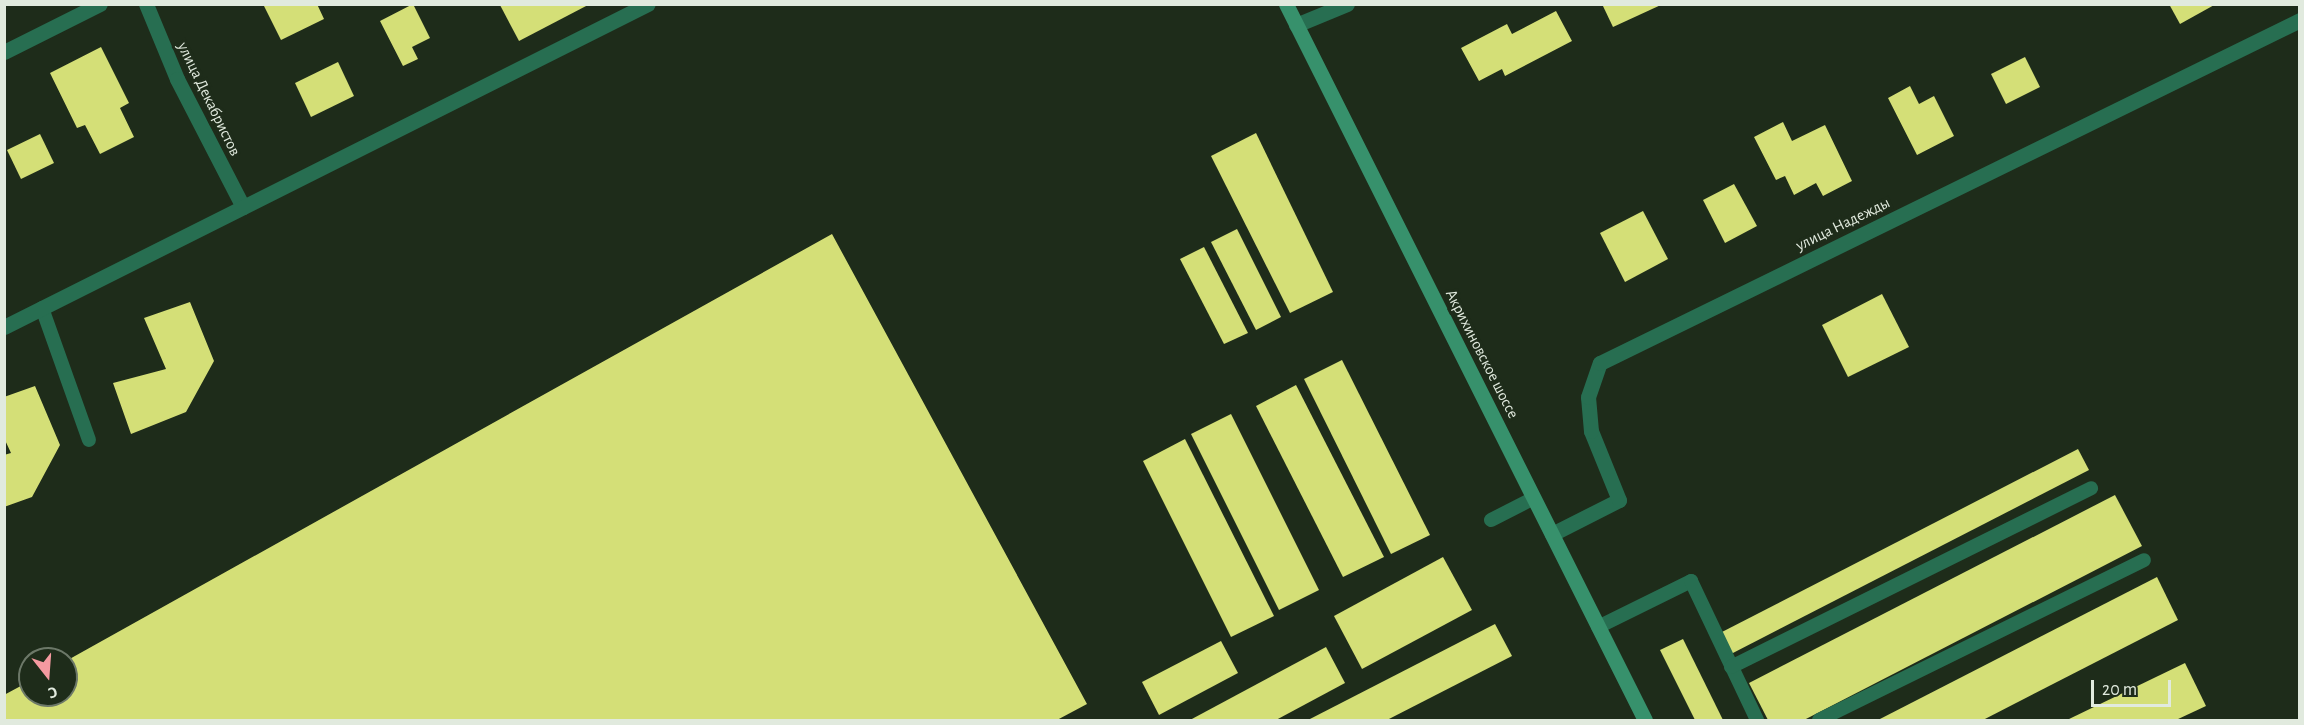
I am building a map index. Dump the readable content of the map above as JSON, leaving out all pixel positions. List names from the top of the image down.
{
  "streets": {
    "main road": ["Акрихиновское шоссе"],
    "street": ["улица Декабристов", "улица Надежды"]
  },
  "crossings": [
    ["улица Надежды", "Акрихиновское шоссе"]
  ],
  "scale_bar": "20 m",
  "north": "bottom"
}
